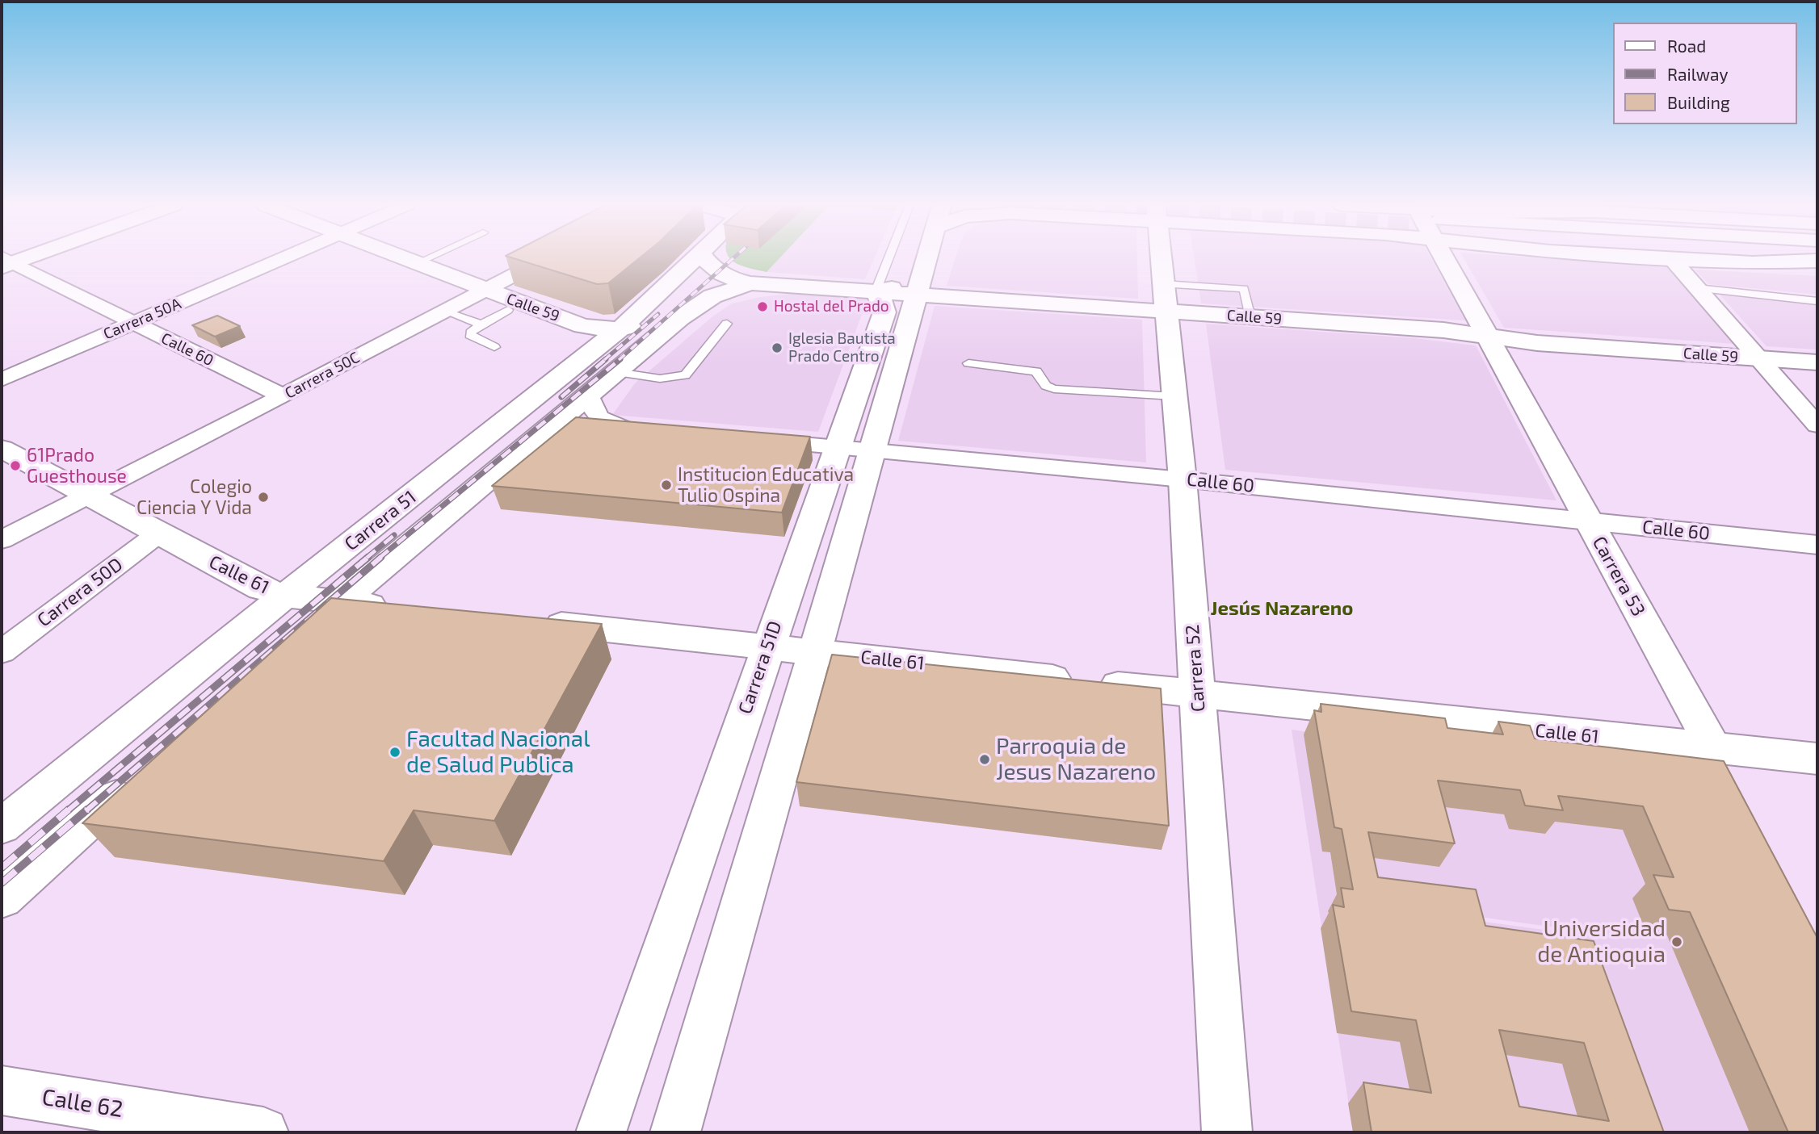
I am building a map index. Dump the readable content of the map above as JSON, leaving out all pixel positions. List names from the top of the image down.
{
  "streets": {
    "main road": [
      "Calle 59",
      "Carrera 51",
      "Calle 61",
      "Carrera 53",
      "Carrera 51D",
      "Carrera 52",
      "Calle 62"
    ],
    "street": [
      "Carrera 50A",
      "Calle 60",
      "Carrera 50C",
      "Carrera 50D"
    ]
  },
  "crossings": [
    ["Calle 59", "Carrera 50C"],
    ["Calle 59", "Carrera 51"],
    ["Calle 59", "Carrera 53"],
    ["Calle 59", "Carrera 51D"],
    ["Calle 59", "Carrera 52"],
    ["Carrera 50A", "Calle 60"],
    ["Calle 60", "Carrera 50C"],
    ["Calle 60", "Carrera 53"],
    ["Calle 60", "Carrera 51D"],
    ["Calle 60", "Carrera 52"],
    ["Carrera 50C", "Calle 61"],
    ["Carrera 51", "Calle 61"],
    ["Calle 61", "Carrera 53"],
    ["Calle 61", "Carrera 50D"],
    ["Calle 61", "Carrera 51D"],
    ["Calle 61", "Carrera 52"]
  ],
  "districts": ["Jesús Nazareno"],
  "places": [
    "Hostal del Prado",
    "Iglesia Bautista Prado Centro",
    "61Prado Guesthouse",
    "Institucion Educativa Tulio Ospina",
    "Colegio Ciencia Y Vida",
    "Facultad Nacional de Salud Publica",
    "Parroquia de Jesus Nazareno",
    "Universidad de Antioquia"
  ],
  "legend": ["Road", "Railway", "Building"]
}
